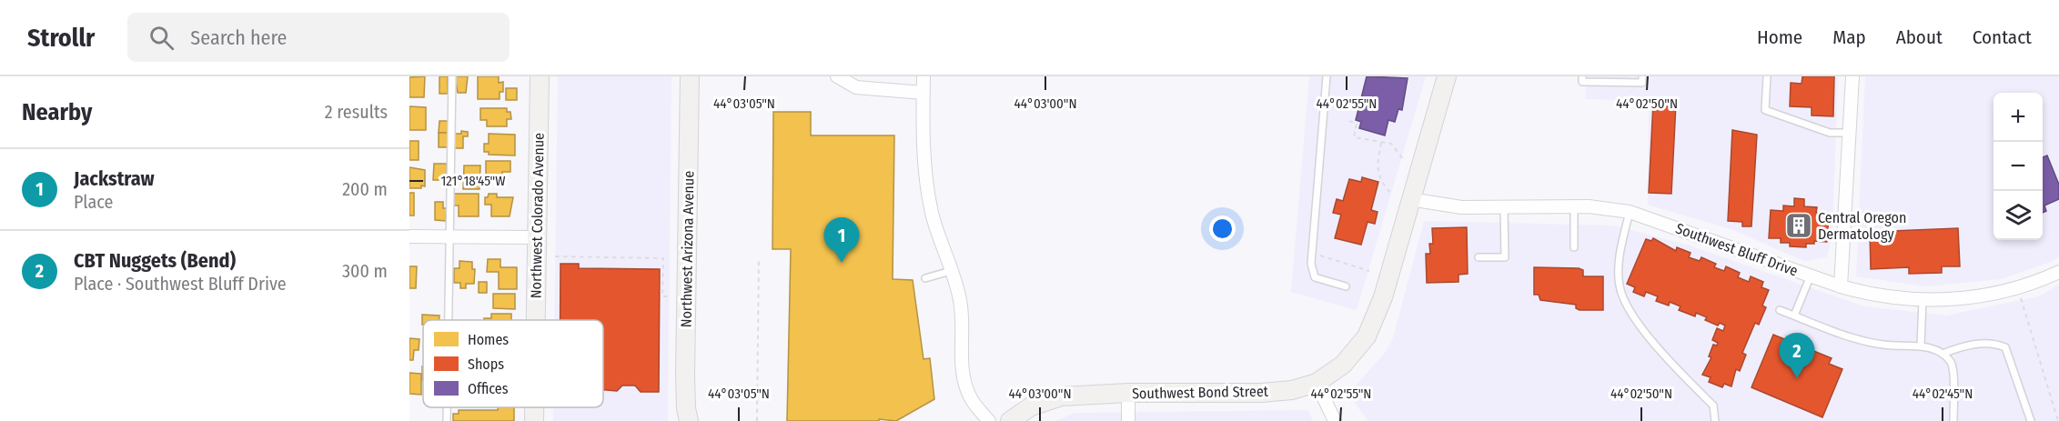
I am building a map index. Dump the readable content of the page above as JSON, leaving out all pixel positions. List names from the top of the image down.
{
  "streets": {
    "main road": ["Northwest Colorado Avenue", "Northwest Arizona Avenue", "Southwest Bond Street"],
    "street": ["Southwest Bluff Drive"]
  },
  "crossings": [
    ["Southwest Bluff Drive", "Southwest Bond Street"]
  ],
  "places": {
    "building": ["Central Oregon Dermatology"]
  },
  "legend": ["Homes", "Shops", "Offices"],
  "page": {
    "header": "Strollr",
    "search": "Search here",
    "nav": [
      "Home",
      "Map",
      "About",
      "Contact"
    ],
    "heading": ["Nearby", "2 results"],
    "map_buttons": ["+", "−"],
    "list": [
      {
        "mark": "1",
        "name": "Jackstraw",
        "note": "Place",
        "value": "200 m"
      },
      {
        "mark": "2",
        "name": "CBT Nuggets (Bend)",
        "note": "Place · Southwest Bluff Drive",
        "value": "300 m"
      }
    ],
    "pins": ["1", "2"]
  },
  "coordinates": [
    "44°03'05\"N",
    "44°03'00\"N",
    "44°02'55\"N",
    "44°02'50\"N",
    "121°18'45\"W",
    "44°02'45\"N"
  ]
}
